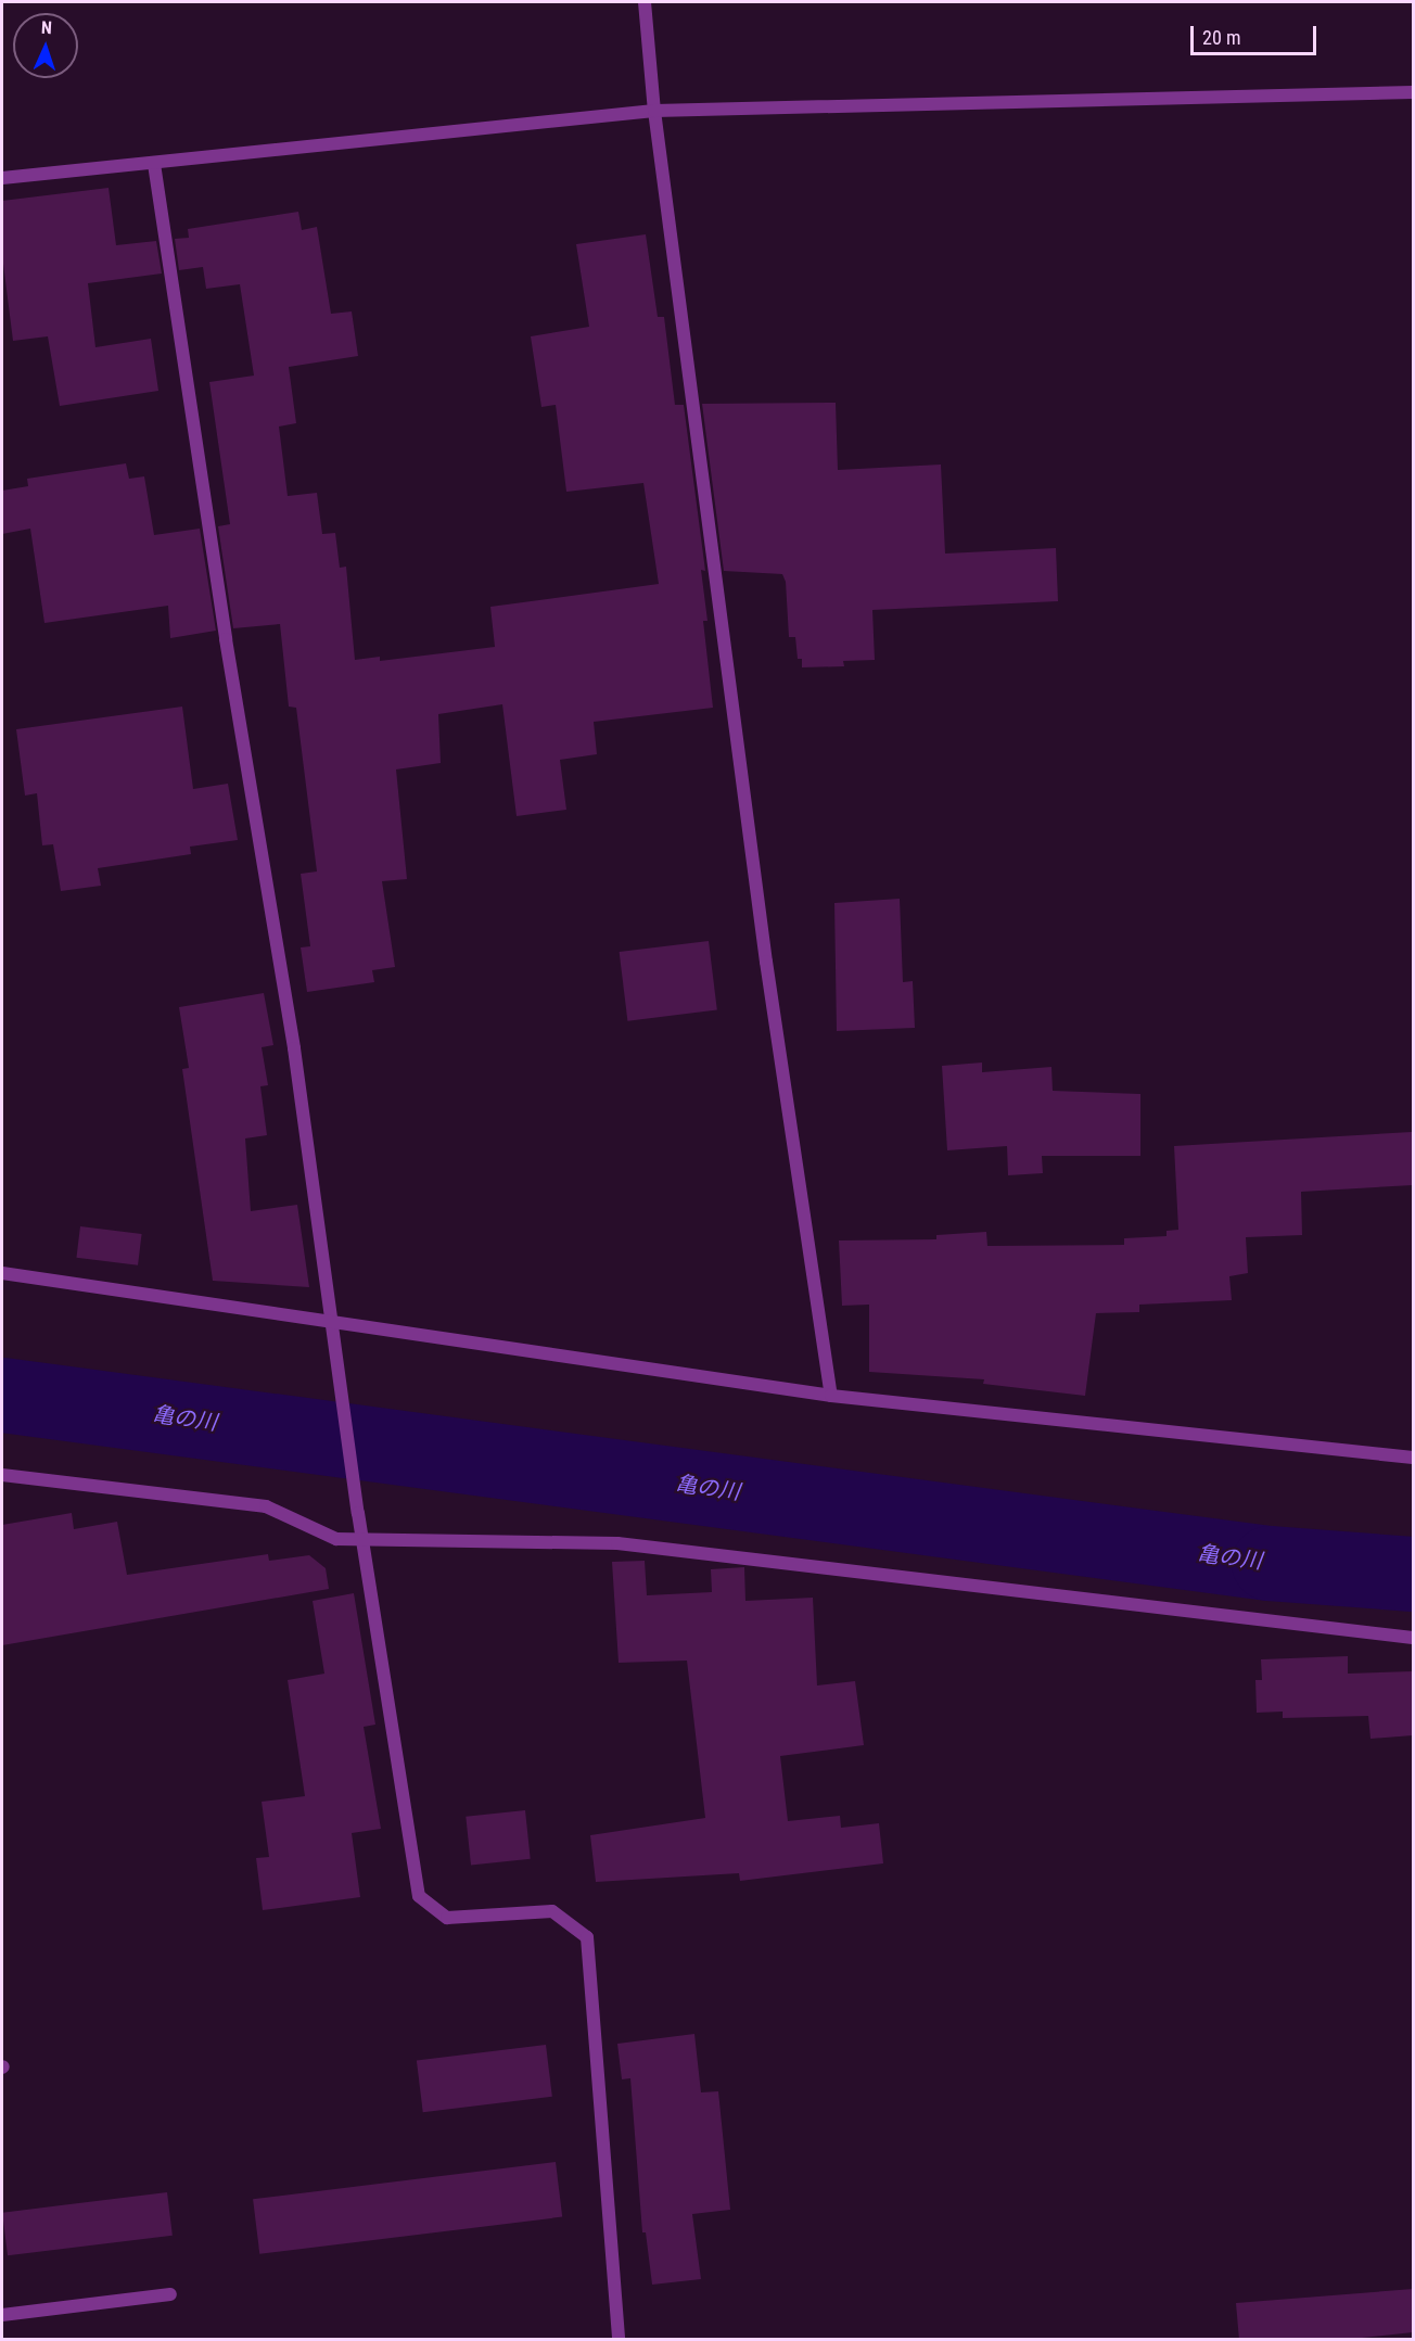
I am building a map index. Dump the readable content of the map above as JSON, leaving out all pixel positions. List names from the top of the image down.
{
  "water": ["亀の川"],
  "scale_bar": "20 m",
  "north": "top"
}
